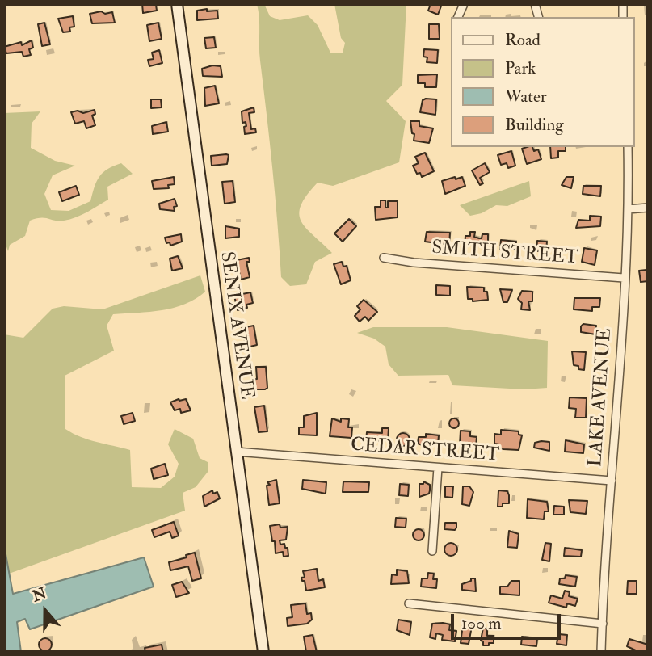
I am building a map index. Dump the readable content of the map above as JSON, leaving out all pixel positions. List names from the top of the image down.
{
  "streets": {
    "street": [
      "SMITH STREET",
      "SENIX AVENUE",
      "LAKE AVENUE",
      "CEDAR STREET"
    ]
  },
  "crossings": [
    ["SMITH STREET", "LAKE AVENUE"],
    ["SENIX AVENUE", "CEDAR STREET"],
    ["LAKE AVENUE", "CEDAR STREET"]
  ],
  "legend": [
    "Road",
    "Park",
    "Water",
    "Building"
  ],
  "scale_bar": "100 m",
  "north": "top"
}
